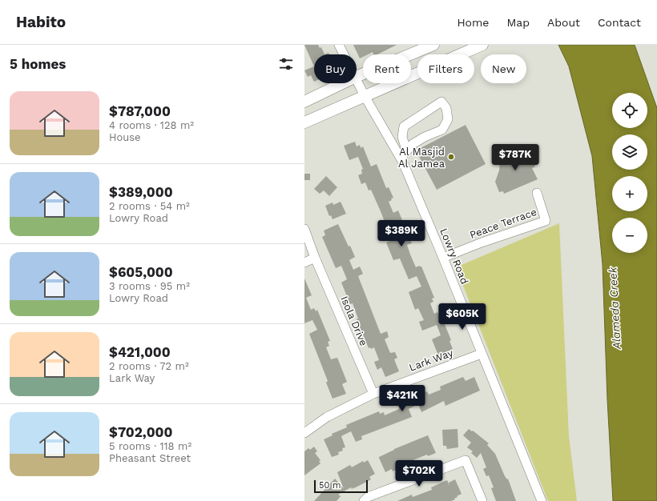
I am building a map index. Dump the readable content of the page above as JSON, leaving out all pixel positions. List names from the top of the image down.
{
  "streets": {
    "street": [
      "Peace Terrace",
      "Lowry Road",
      "Isola Drive",
      "Lark Way"
    ]
  },
  "crossings": [
    ["Peace Terrace", "Lowry Road"],
    ["Lowry Road", "Lark Way"],
    ["Isola Drive", "Lark Way"]
  ],
  "water": ["Alameda Creek"],
  "places": ["Al Masjid Al Jamea"],
  "scale_bar": "50 m",
  "page": {
    "header": "Habito",
    "nav": [
      "Home",
      "Map",
      "About",
      "Contact"
    ],
    "heading": "5 homes",
    "chip": [
      "Buy",
      "Rent",
      "Filters",
      "New"
    ],
    "list": [
      {
        "name": "$787,000",
        "note": "4 rooms · 128 m² · House"
      },
      {
        "name": "$389,000",
        "note": "2 rooms · 54 m² · Lowry Road"
      },
      {
        "name": "$605,000",
        "note": "3 rooms · 95 m² · Lowry Road"
      },
      {
        "name": "$421,000",
        "note": "2 rooms · 72 m² · Lark Way"
      },
      {
        "name": "$702,000",
        "note": "5 rooms · 118 m² · Pheasant Street"
      }
    ],
    "map_buttons": ["+", "−"],
    "price": [
      "$787K",
      "$389K",
      "$605K",
      "$421K",
      "$702K"
    ],
    "scale": "50 m"
  }
}
